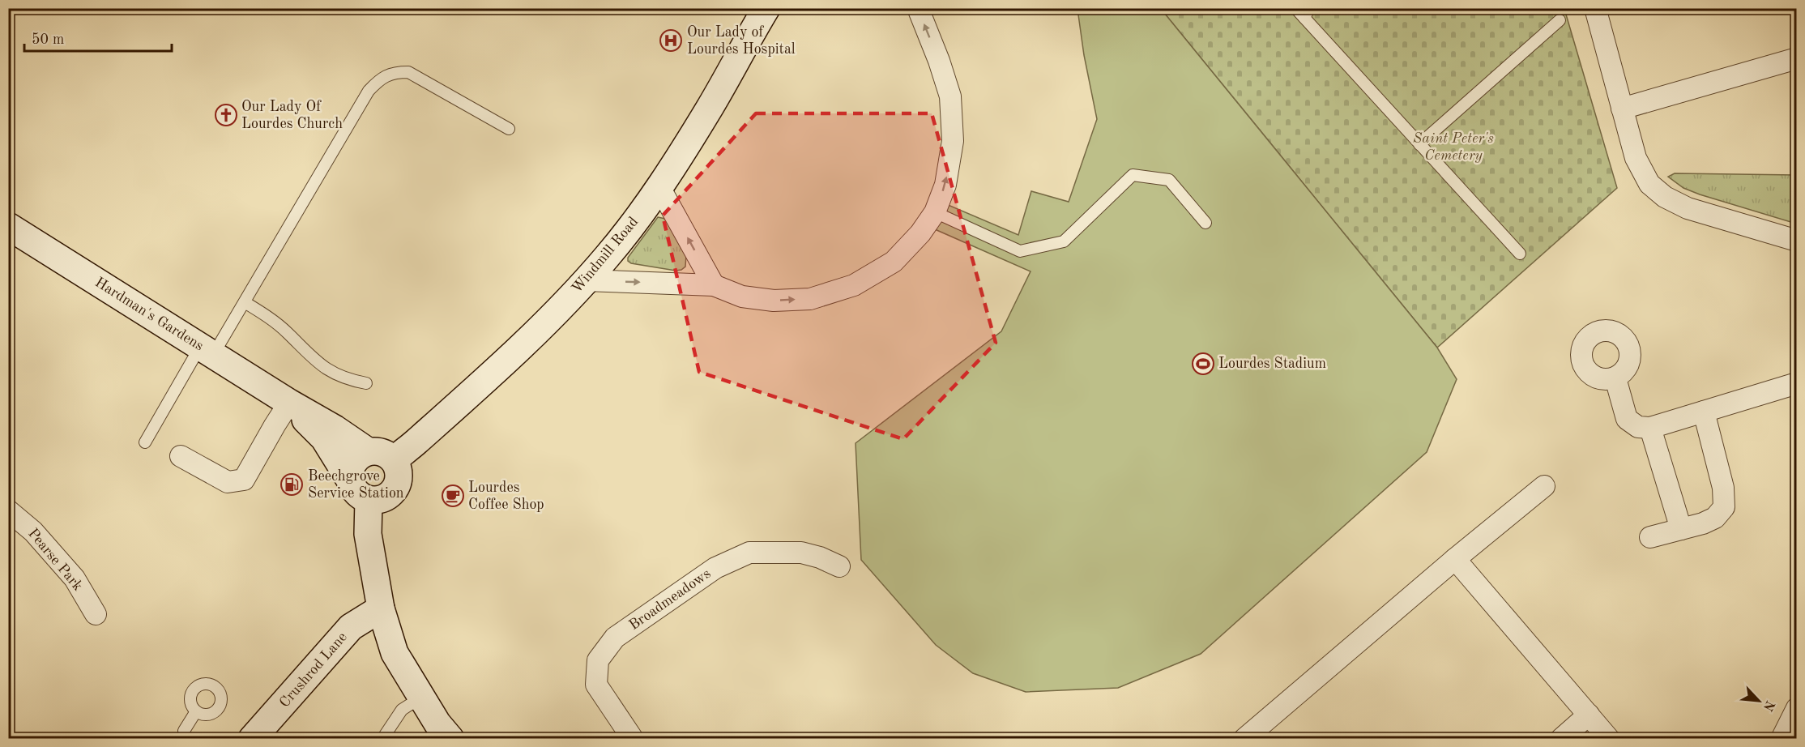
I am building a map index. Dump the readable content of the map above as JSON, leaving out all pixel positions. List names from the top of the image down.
{
  "streets": {
    "main road": ["Windmill Road", "Hardman's Gardens", "Crushrod Lane"],
    "street": ["Pearse Park", "Broadmeadows"]
  },
  "crossings": [
    ["Windmill Road", "Hardman's Gardens"]
  ],
  "parks": ["Saint Peter's Cemetery"],
  "places": {
    "hospital": ["Our Lady of Lourdes Hospital"],
    "church": ["Our Lady Of Lourdes Church"],
    "sports": ["Lourdes Stadium"],
    "fuel station": ["Beechgrove Service Station"],
    "cafe": ["Lourdes Coffee Shop"]
  },
  "scale_bar": "50 m",
  "north": "bottom right"
}
